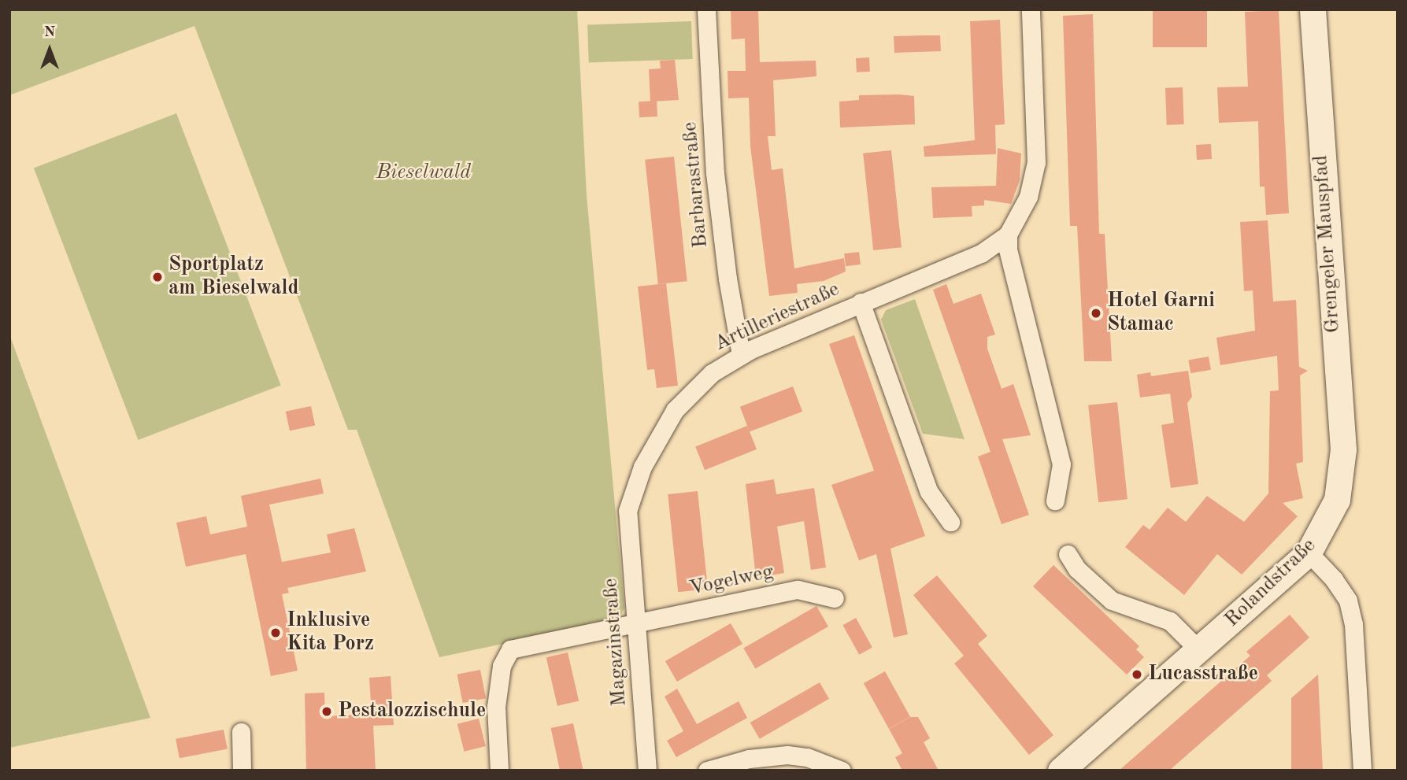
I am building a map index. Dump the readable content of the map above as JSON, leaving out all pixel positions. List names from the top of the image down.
{
  "streets": {
    "main road": ["Grengeler Mauspfad", "Rolandstraße"],
    "street": [
      "Barbarastraße",
      "Artilleriestraße",
      "Vogelweg",
      "Magazinstraße"
    ]
  },
  "crossings": [
    ["Barbarastraße", "Artilleriestraße"],
    ["Grengeler Mauspfad", "Rolandstraße"],
    ["Artilleriestraße", "Magazinstraße"],
    ["Vogelweg", "Magazinstraße"]
  ],
  "parks": ["Bieselwald"],
  "places": [
    "Sportplatz am Bieselwald",
    "Hotel Garni Stamac",
    "Inklusive Kita Porz",
    "Lucasstraße",
    "Pestalozzischule"
  ],
  "north": "top"
}
